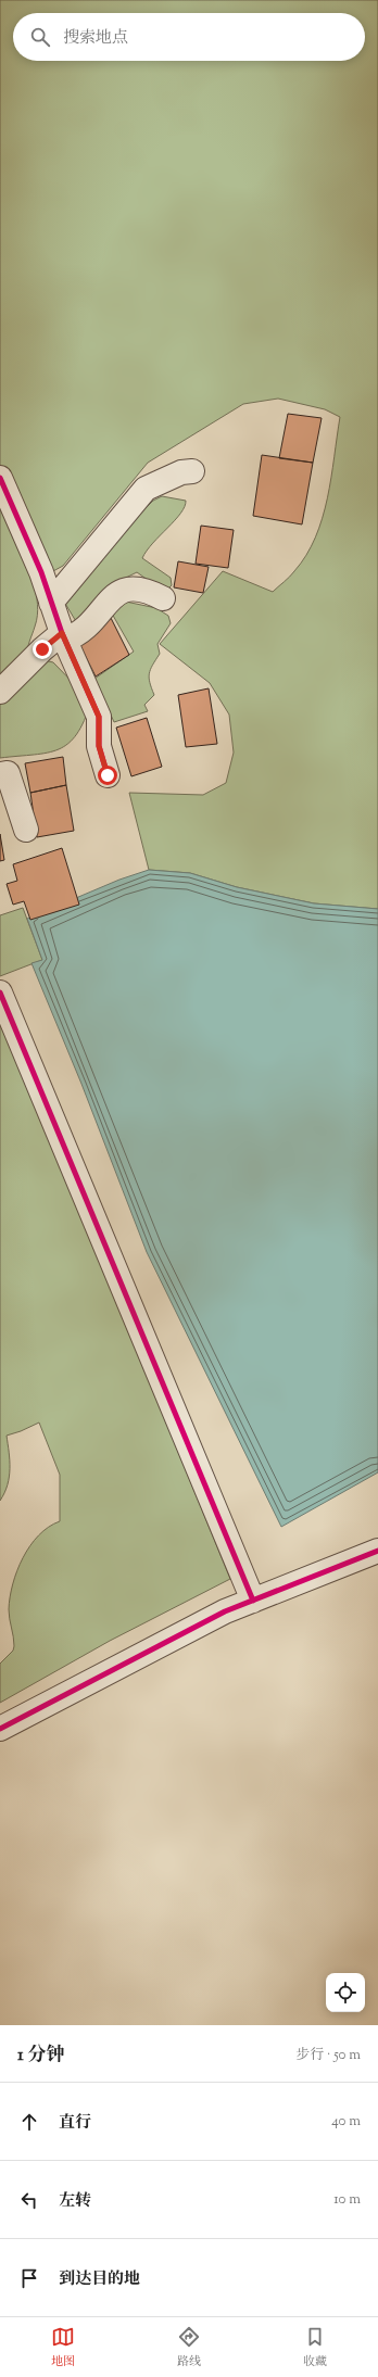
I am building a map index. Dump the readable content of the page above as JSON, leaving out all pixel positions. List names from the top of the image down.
{
  "page": {
    "search": "搜索地点",
    "heading": ["1 分钟", "步行 · 50 m"],
    "list": [
      ["直行", "40 m"],
      ["左转", "10 m"],
      "到达目的地"
    ],
    "nav": ["地图", "路线", "收藏"]
  }
}
